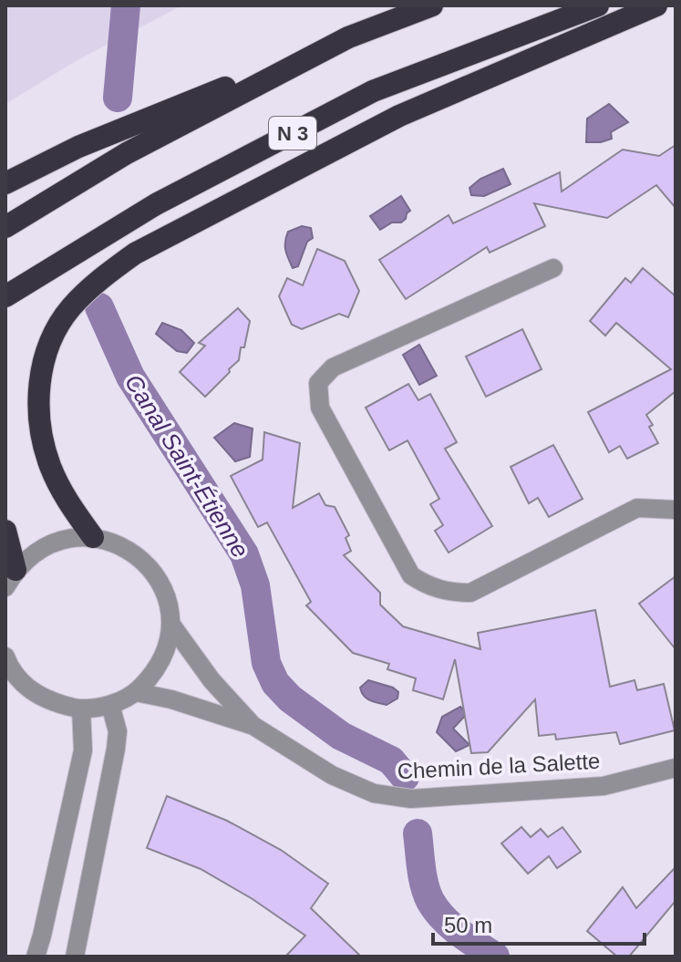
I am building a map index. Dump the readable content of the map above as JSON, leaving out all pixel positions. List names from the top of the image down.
{
  "streets": {
    "highway": ["N 3"],
    "street": ["Chemin de la Salette"]
  },
  "water": ["Canal Saint-Étienne"],
  "scale_bar": "50 m"
}
